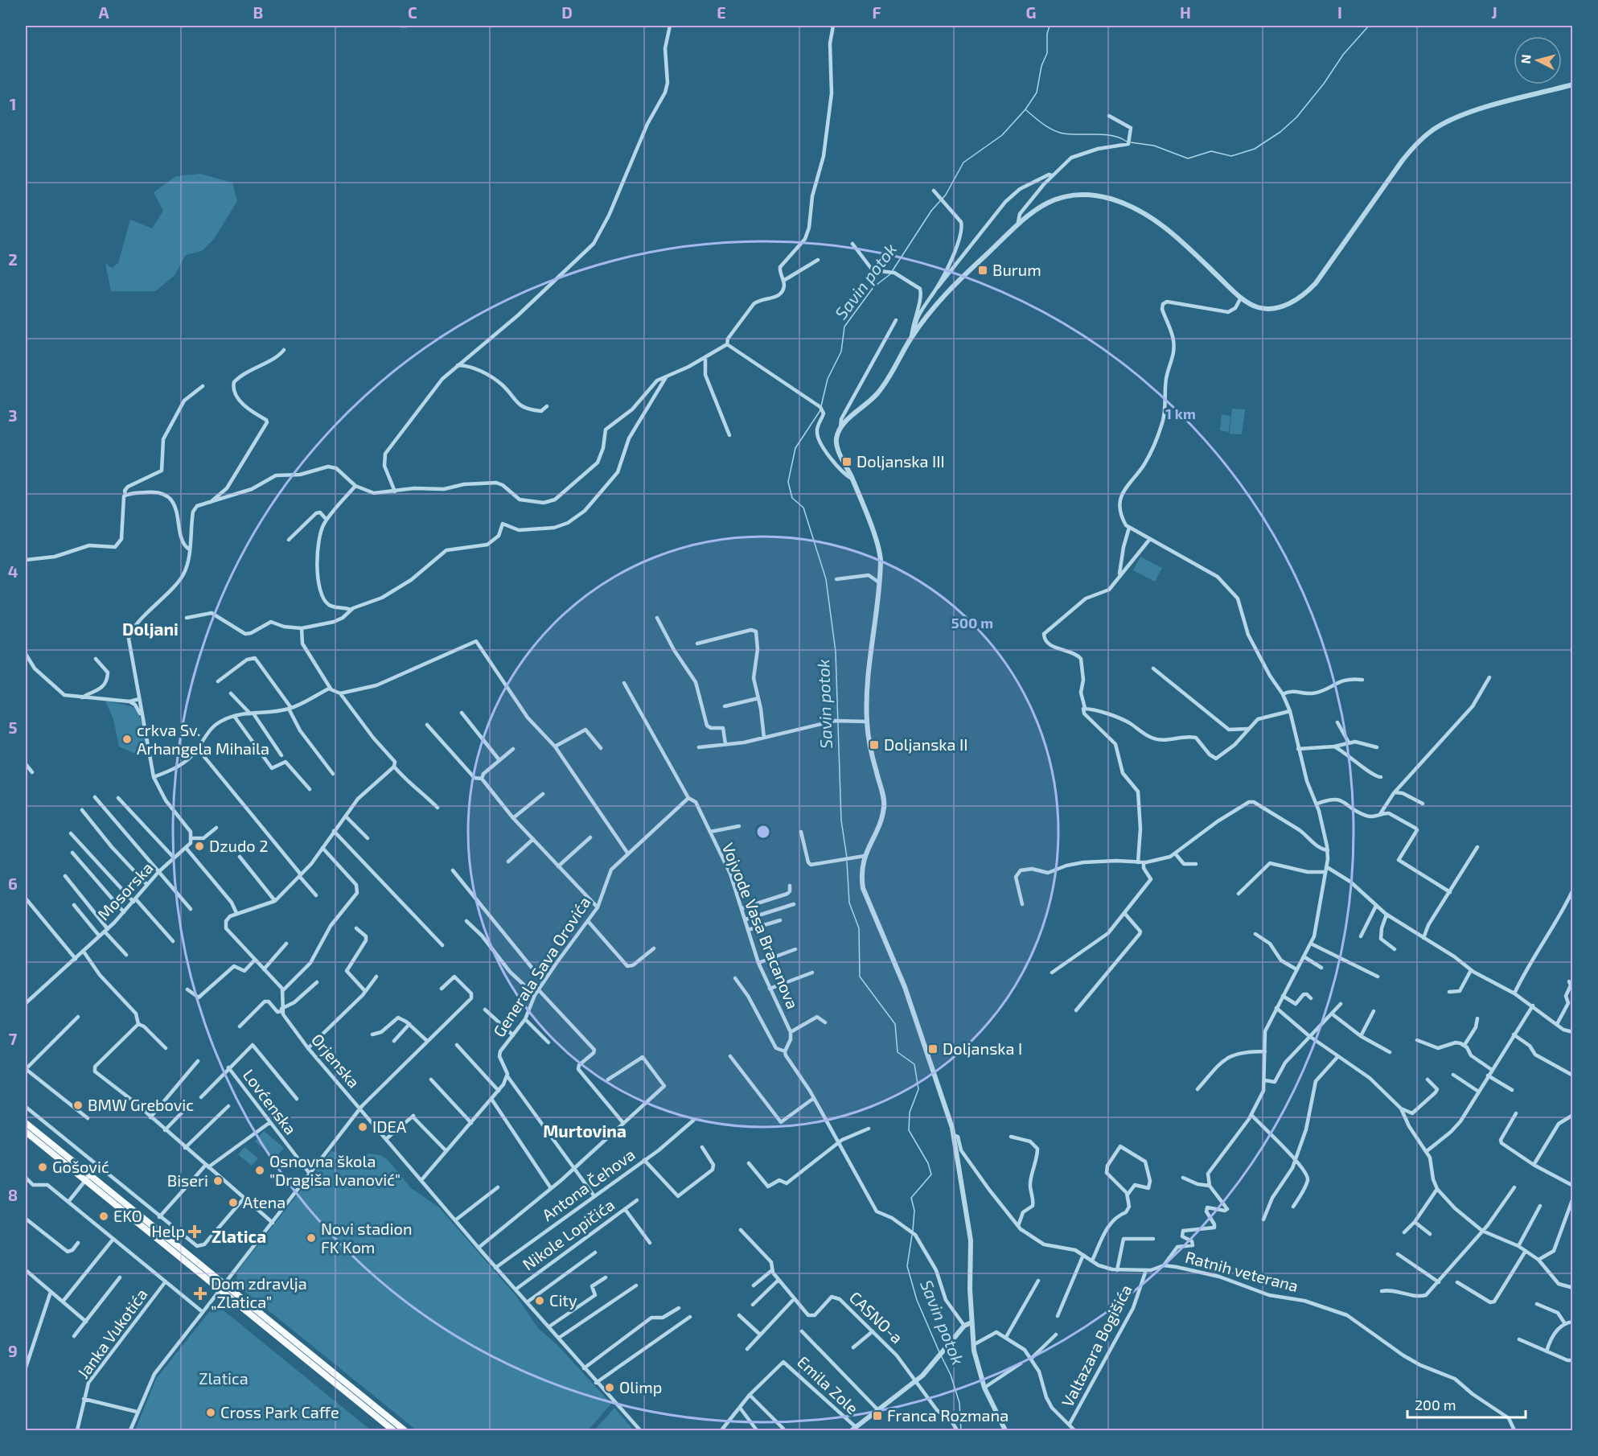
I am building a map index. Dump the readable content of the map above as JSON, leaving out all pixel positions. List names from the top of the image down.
{
  "streets": {
    "street": [
      "Mosorska",
      "Vojvode Vasa Bracanova",
      "Generala Sava Orovića",
      "Orjenska",
      "Lovćenska",
      "Antona Čehova",
      "Nikole Lopičića",
      "Ratnih veterana",
      "CASNO-a",
      "Janka Vukotića",
      "Valtazara Bogišića",
      "Emila Zole"
    ]
  },
  "crossings": [
    ["Vojvode Vasa Bracanova", "Generala Sava Orovića"],
    ["Orjenska", "Antona Čehova"],
    ["Orjenska", "Nikole Lopičića"],
    ["Ratnih veterana", "Valtazara Bogišića"]
  ],
  "districts": ["Doljani", "Murtovina", "Zlatica"],
  "water": ["Savin potok"],
  "parks": ["Zlatica"],
  "places": {
    "transit": [
      "Burum",
      "Doljanska III",
      "Doljanska II",
      "Doljanska I",
      "Franca Rozmana"
    ],
    "other": [
      "crkva Sv. Arhangela Mihaila",
      "Dzudo 2",
      "BMW Grebovic",
      "IDEA",
      "Gošović",
      "Osnovna škola \"Dragiša Ivanović\"",
      "Biseri",
      "Atena",
      "EKO",
      "Novi stadion FK Kom",
      "City",
      "Olimp",
      "Cross Park Caffe"
    ],
    "health": ["Help", "Dom zdravlja „Zlatica”"]
  },
  "scale_bar": "200 m",
  "north": "left",
  "grid": {
    "columns": [
      "A",
      "B",
      "C",
      "D",
      "E",
      "F",
      "G",
      "H",
      "I",
      "J"
    ],
    "rows": [
      "1",
      "2",
      "3",
      "4",
      "5",
      "6",
      "7",
      "8",
      "9"
    ]
  },
  "rings": ["1 km", "500 m"]
}
